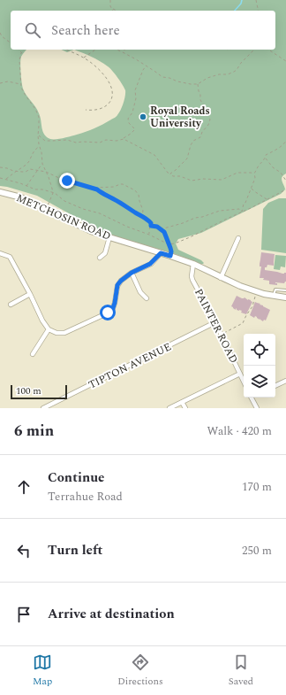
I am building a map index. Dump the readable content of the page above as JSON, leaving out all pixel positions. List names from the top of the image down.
{
  "streets": {
    "main road": ["METCHOSIN ROAD"],
    "street": ["PAINTER ROAD", "TIPTON AVENUE"]
  },
  "crossings": [
    ["METCHOSIN ROAD", "PAINTER ROAD"],
    ["PAINTER ROAD", "TIPTON AVENUE"]
  ],
  "places": ["Royal Roads University"],
  "scale_bar": "100 m",
  "page": {
    "search": "Search here",
    "scale": "100 m",
    "heading": ["6 min", "Walk · 420 m"],
    "list": [
      ["Continue", "Terrahue Road", "170 m"],
      ["Turn left", "250 m"],
      "Arrive at destination"
    ],
    "nav": ["Map", "Directions", "Saved"]
  }
}
